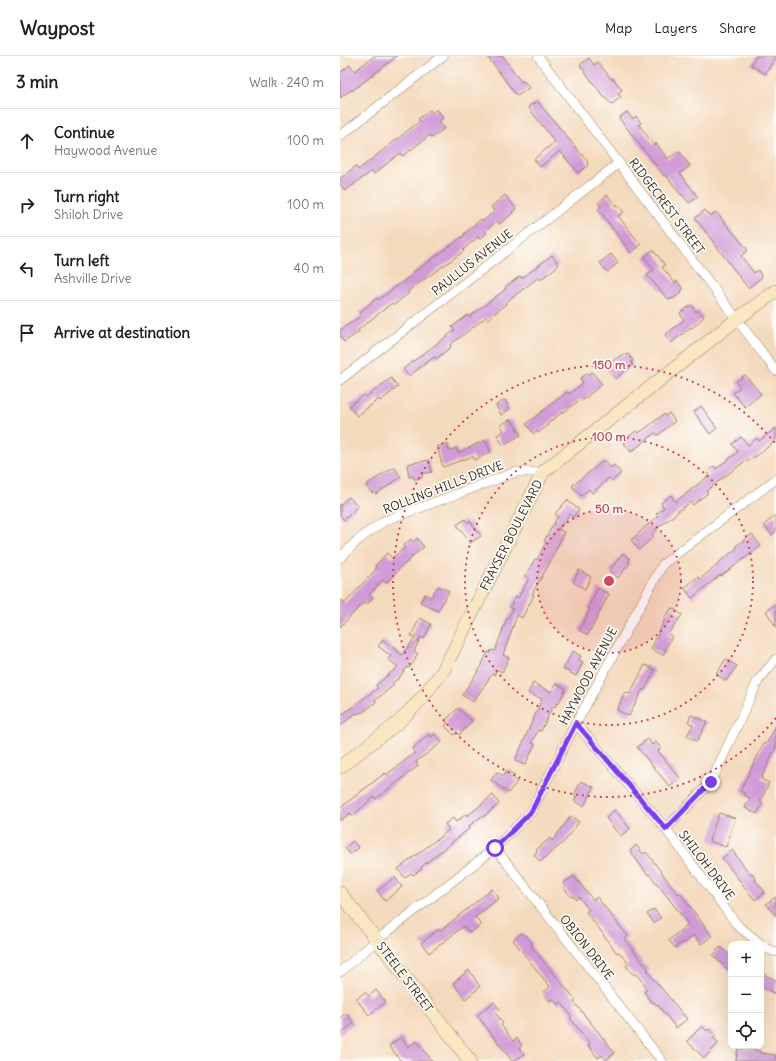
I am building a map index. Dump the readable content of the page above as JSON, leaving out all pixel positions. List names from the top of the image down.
{
  "streets": {
    "main road": ["FRAYSER BOULEVARD", "STEELE STREET"],
    "street": [
      "RIDGECREST STREET",
      "PAULLUS AVENUE",
      "ROLLING HILLS DRIVE",
      "HAYWOOD AVENUE",
      "SHILOH DRIVE",
      "OBION DRIVE"
    ]
  },
  "crossings": [
    ["RIDGECREST STREET", "PAULLUS AVENUE"],
    ["RIDGECREST STREET", "FRAYSER BOULEVARD"],
    ["ROLLING HILLS DRIVE", "FRAYSER BOULEVARD"],
    ["HAYWOOD AVENUE", "SHILOH DRIVE"],
    ["HAYWOOD AVENUE", "OBION DRIVE"],
    ["HAYWOOD AVENUE", "STEELE STREET"]
  ],
  "page": {
    "header": "Waypost",
    "nav": ["Map", "Layers", "Share"],
    "heading": ["3 min", "Walk · 240 m"],
    "list": [
      ["Continue", "Haywood Avenue", "100 m"],
      ["Turn right", "Shiloh Drive", "100 m"],
      ["Turn left", "Ashville Drive", "40 m"],
      "Arrive at destination"
    ],
    "map_buttons": ["+", "−"]
  },
  "rings": ["150 m", "100 m", "50 m"]
}
